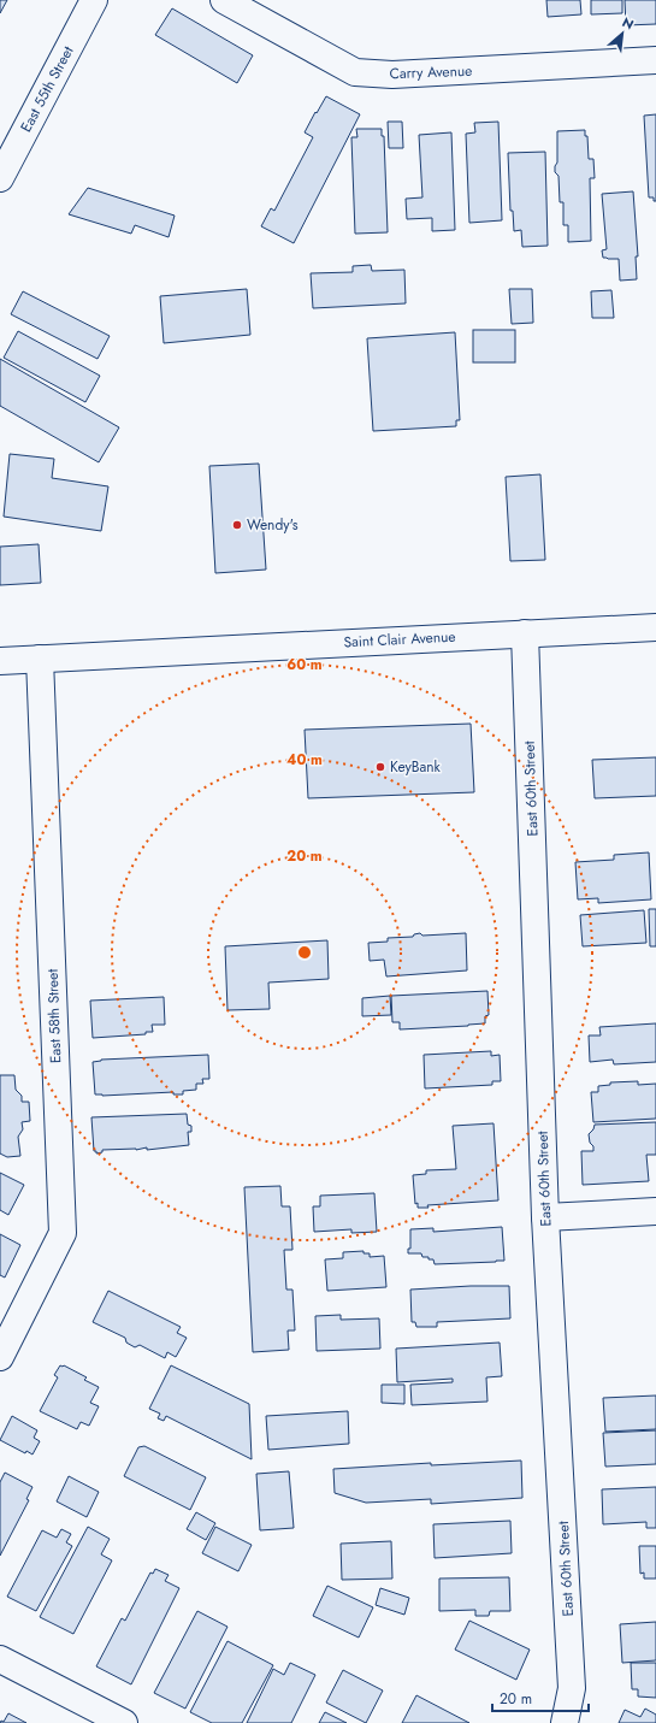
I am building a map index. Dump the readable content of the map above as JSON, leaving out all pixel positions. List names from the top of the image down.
{
  "streets": {
    "street": [
      "Carry Avenue",
      "East 55th Street",
      "Saint Clair Avenue",
      "East 60th Street",
      "East 58th Street"
    ]
  },
  "crossings": [
    ["Saint Clair Avenue", "East 60th Street"],
    ["Saint Clair Avenue", "East 58th Street"]
  ],
  "places": ["Wendy's", "KeyBank"],
  "scale_bar": "20 m",
  "north": "top right",
  "rings": ["60 m", "40 m", "20 m"]
}
